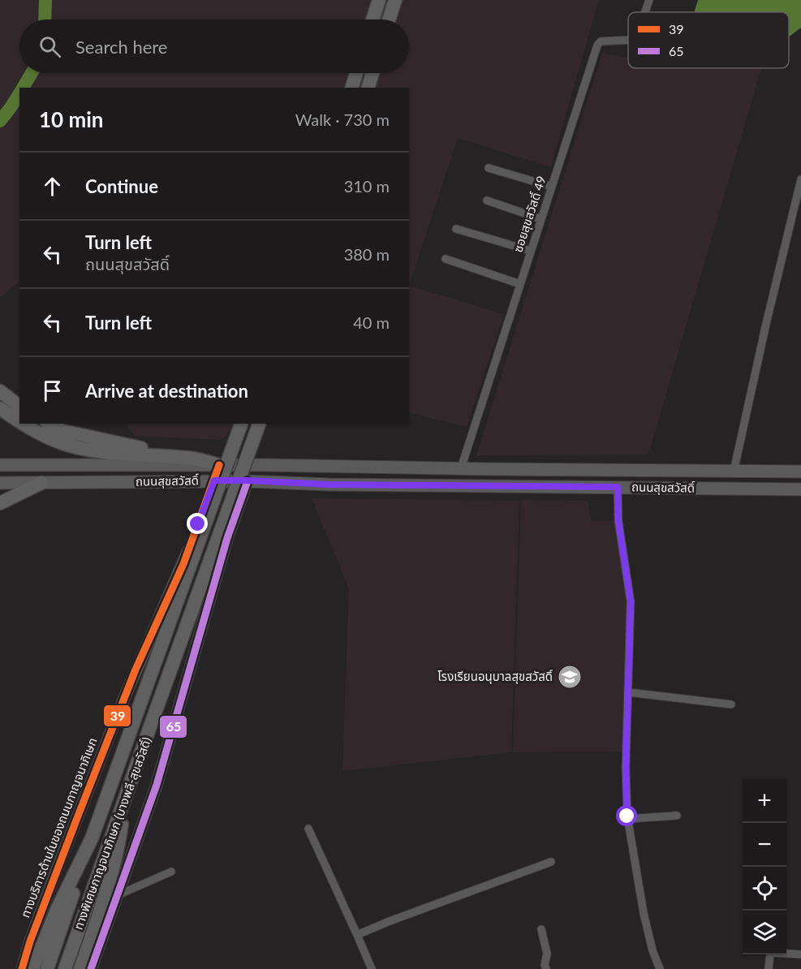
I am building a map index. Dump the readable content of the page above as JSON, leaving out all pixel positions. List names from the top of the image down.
{
  "streets": {
    "highway": ["ทางพิเศษกาญจนาภิเษก (บางพลี-สุขสวัสดิ์)"],
    "main road": ["ถนนสุขสวัสดิ์", "ทางบริการด้านในของถนนกาญจนาภิเษก"],
    "street": ["ซอยสุขสวัสดิ์ 49"]
  },
  "crossings": [
    ["ซอยสุขสวัสดิ์ 49", "ถนนสุขสวัสดิ์"],
    ["ถนนสุขสวัสดิ์", "ทางบริการด้านในของถนนกาญจนาภิเษก"]
  ],
  "places": {
    "school or university": ["โรงเรียนอนุบาลสุขสวัสดิ์"]
  },
  "lines": ["transit line 39", "transit line 65"],
  "legend": ["39", "65"],
  "page": {
    "search": "Search here",
    "heading": ["10 min", "Walk · 730 m"],
    "list": [
      ["Continue", "310 m"],
      ["Turn left", "ถนนสุขสวัสดิ์", "380 m"],
      ["Turn left", "40 m"],
      "Arrive at destination"
    ],
    "map_buttons": ["+", "−"]
  }
}
